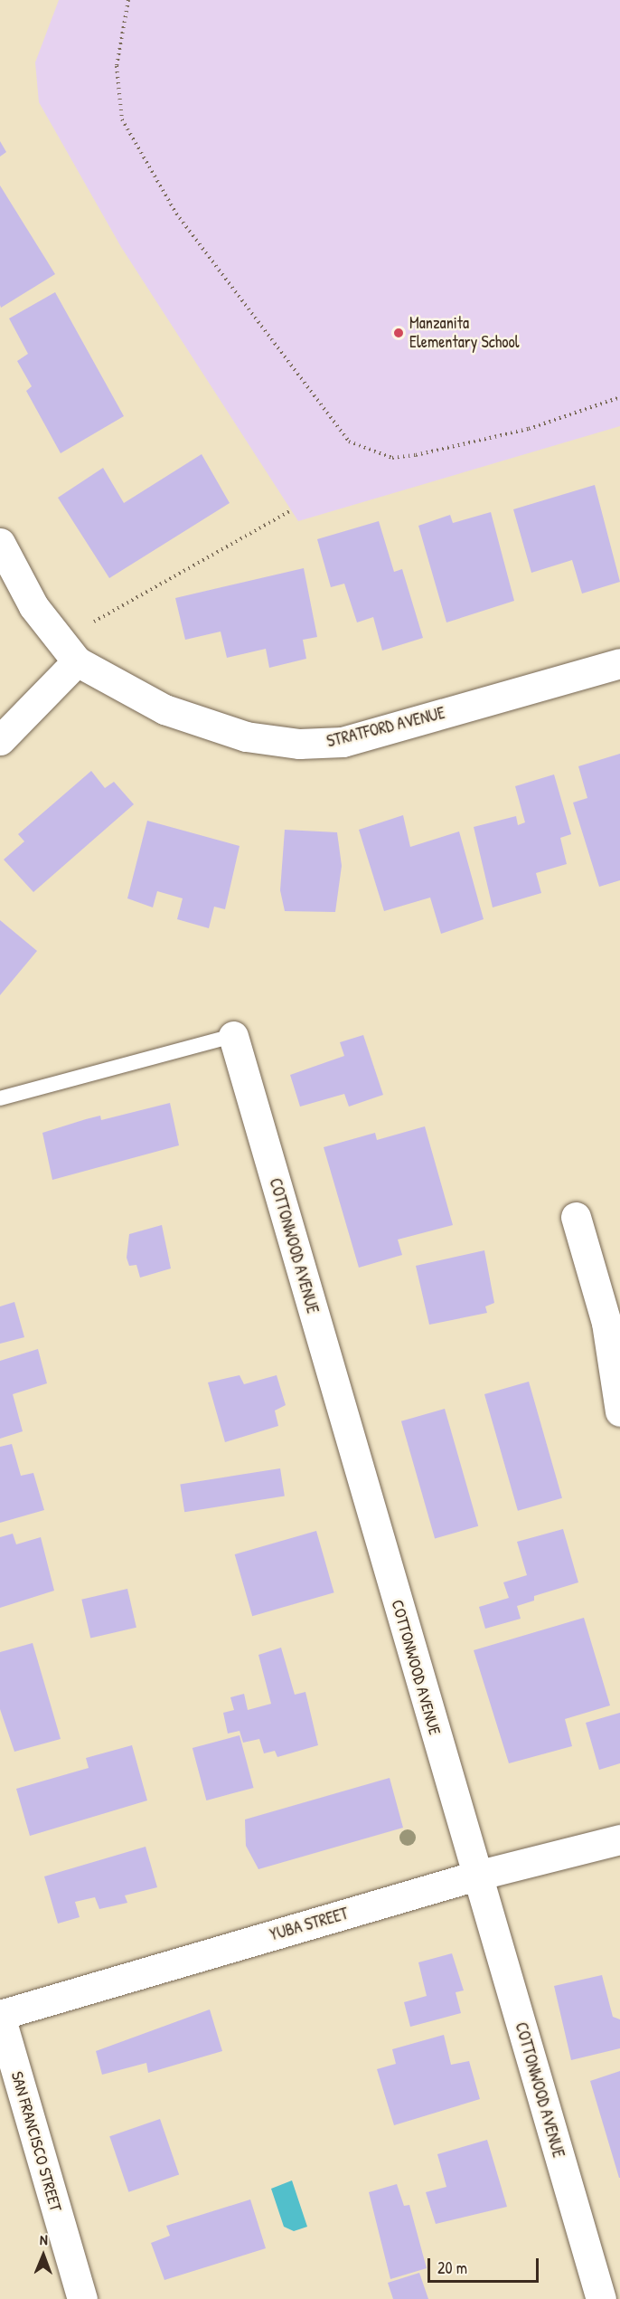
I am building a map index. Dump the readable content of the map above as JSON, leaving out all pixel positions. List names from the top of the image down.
{
  "streets": {
    "street": [
      "STRATFORD AVENUE",
      "COTTONWOOD AVENUE",
      "YUBA STREET",
      "SAN FRANCISCO STREET"
    ]
  },
  "crossings": [
    ["COTTONWOOD AVENUE", "YUBA STREET"],
    ["YUBA STREET", "SAN FRANCISCO STREET"]
  ],
  "places": ["Manzanita Elementary School"],
  "scale_bar": "20 m",
  "north": "top"
}
